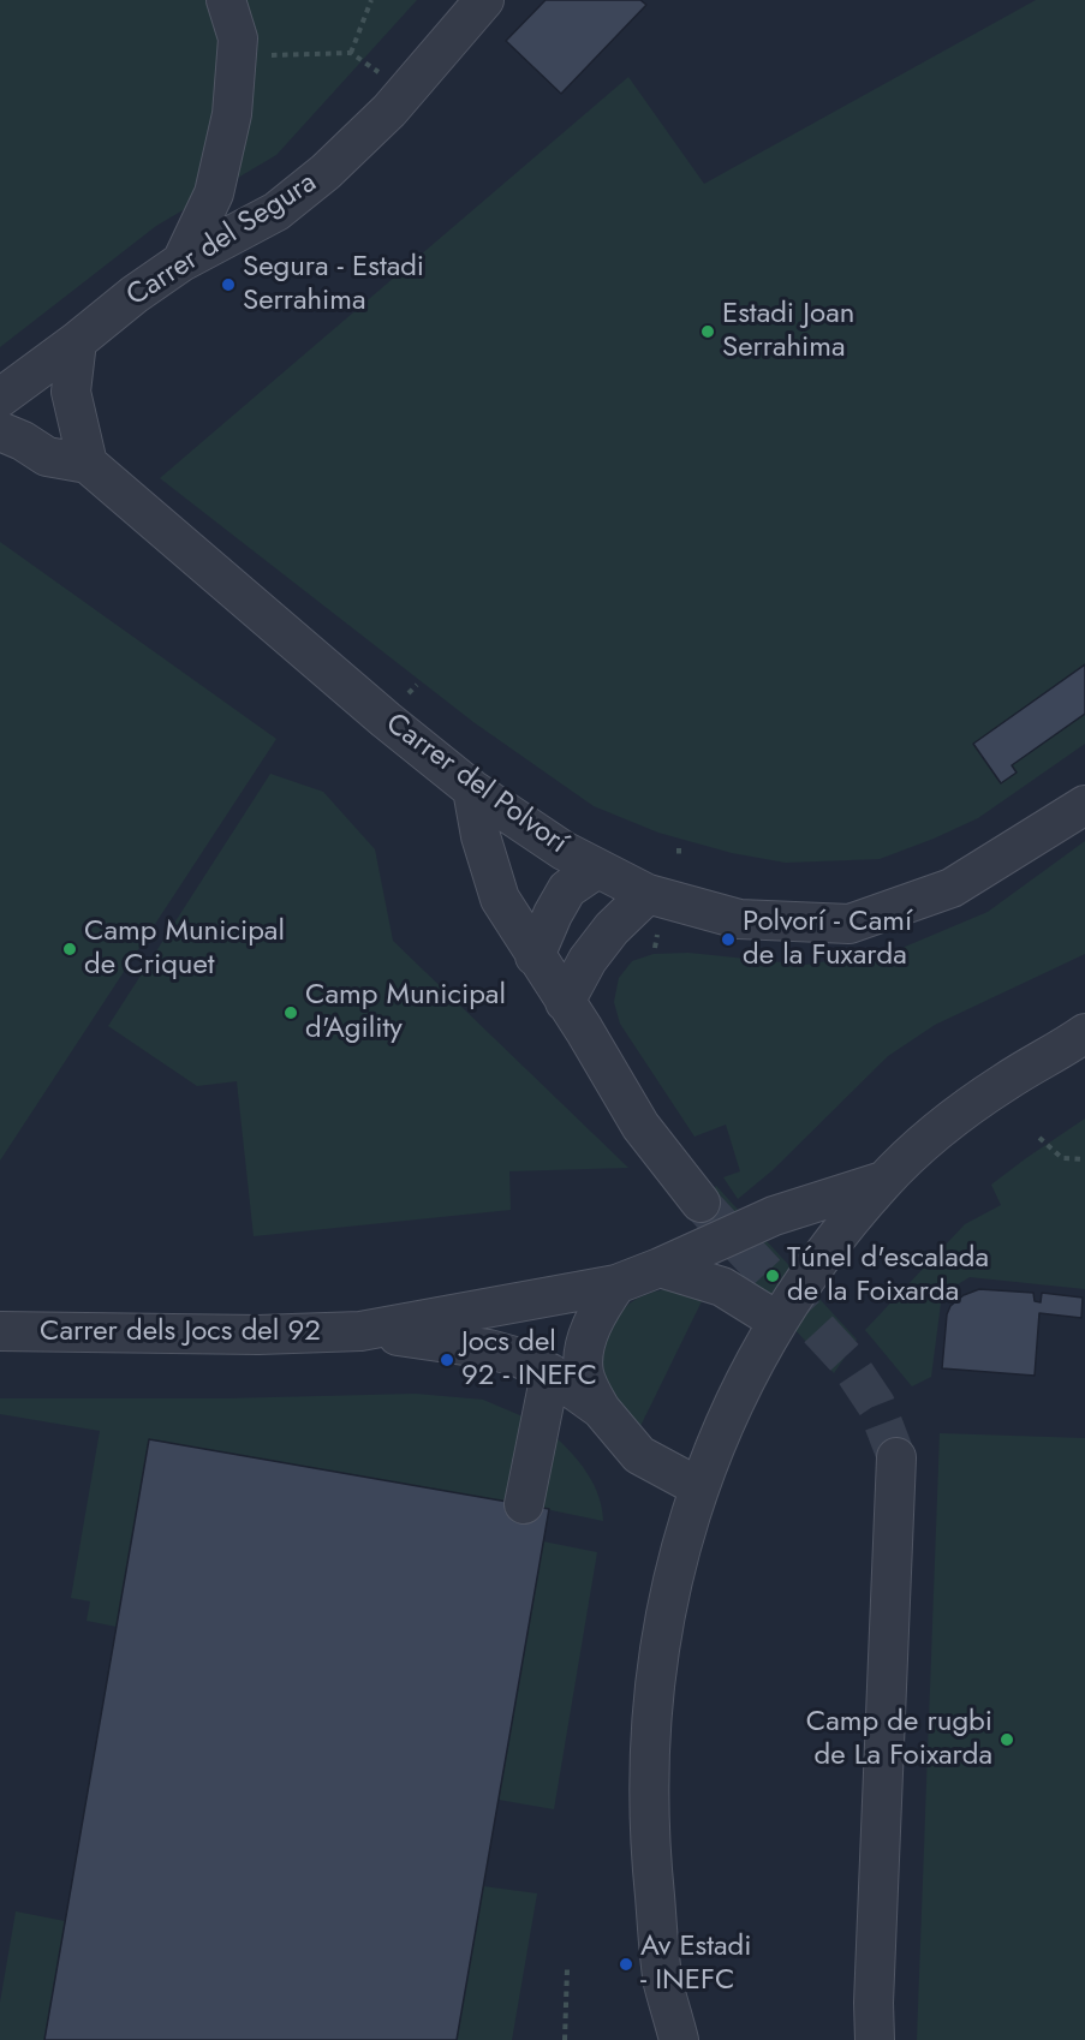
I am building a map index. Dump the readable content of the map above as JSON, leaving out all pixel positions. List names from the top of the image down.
{
  "streets": {
    "street": ["Carrer del Segura", "Carrer del Polvorí", "Carrer dels Jocs del 92"]
  },
  "places": [
    "Segura - Estadi Serrahima",
    "Estadi Joan Serrahima",
    "Polvorí - Camí de la Fuxarda",
    "Camp Municipal de Criquet",
    "Camp Municipal d'Agility",
    "Túnel d'escalada de la Foixarda",
    "Jocs del 92 - INEFC",
    "Camp de rugbi de La Foixarda",
    "Av Estadi - INEFC"
  ]
}
